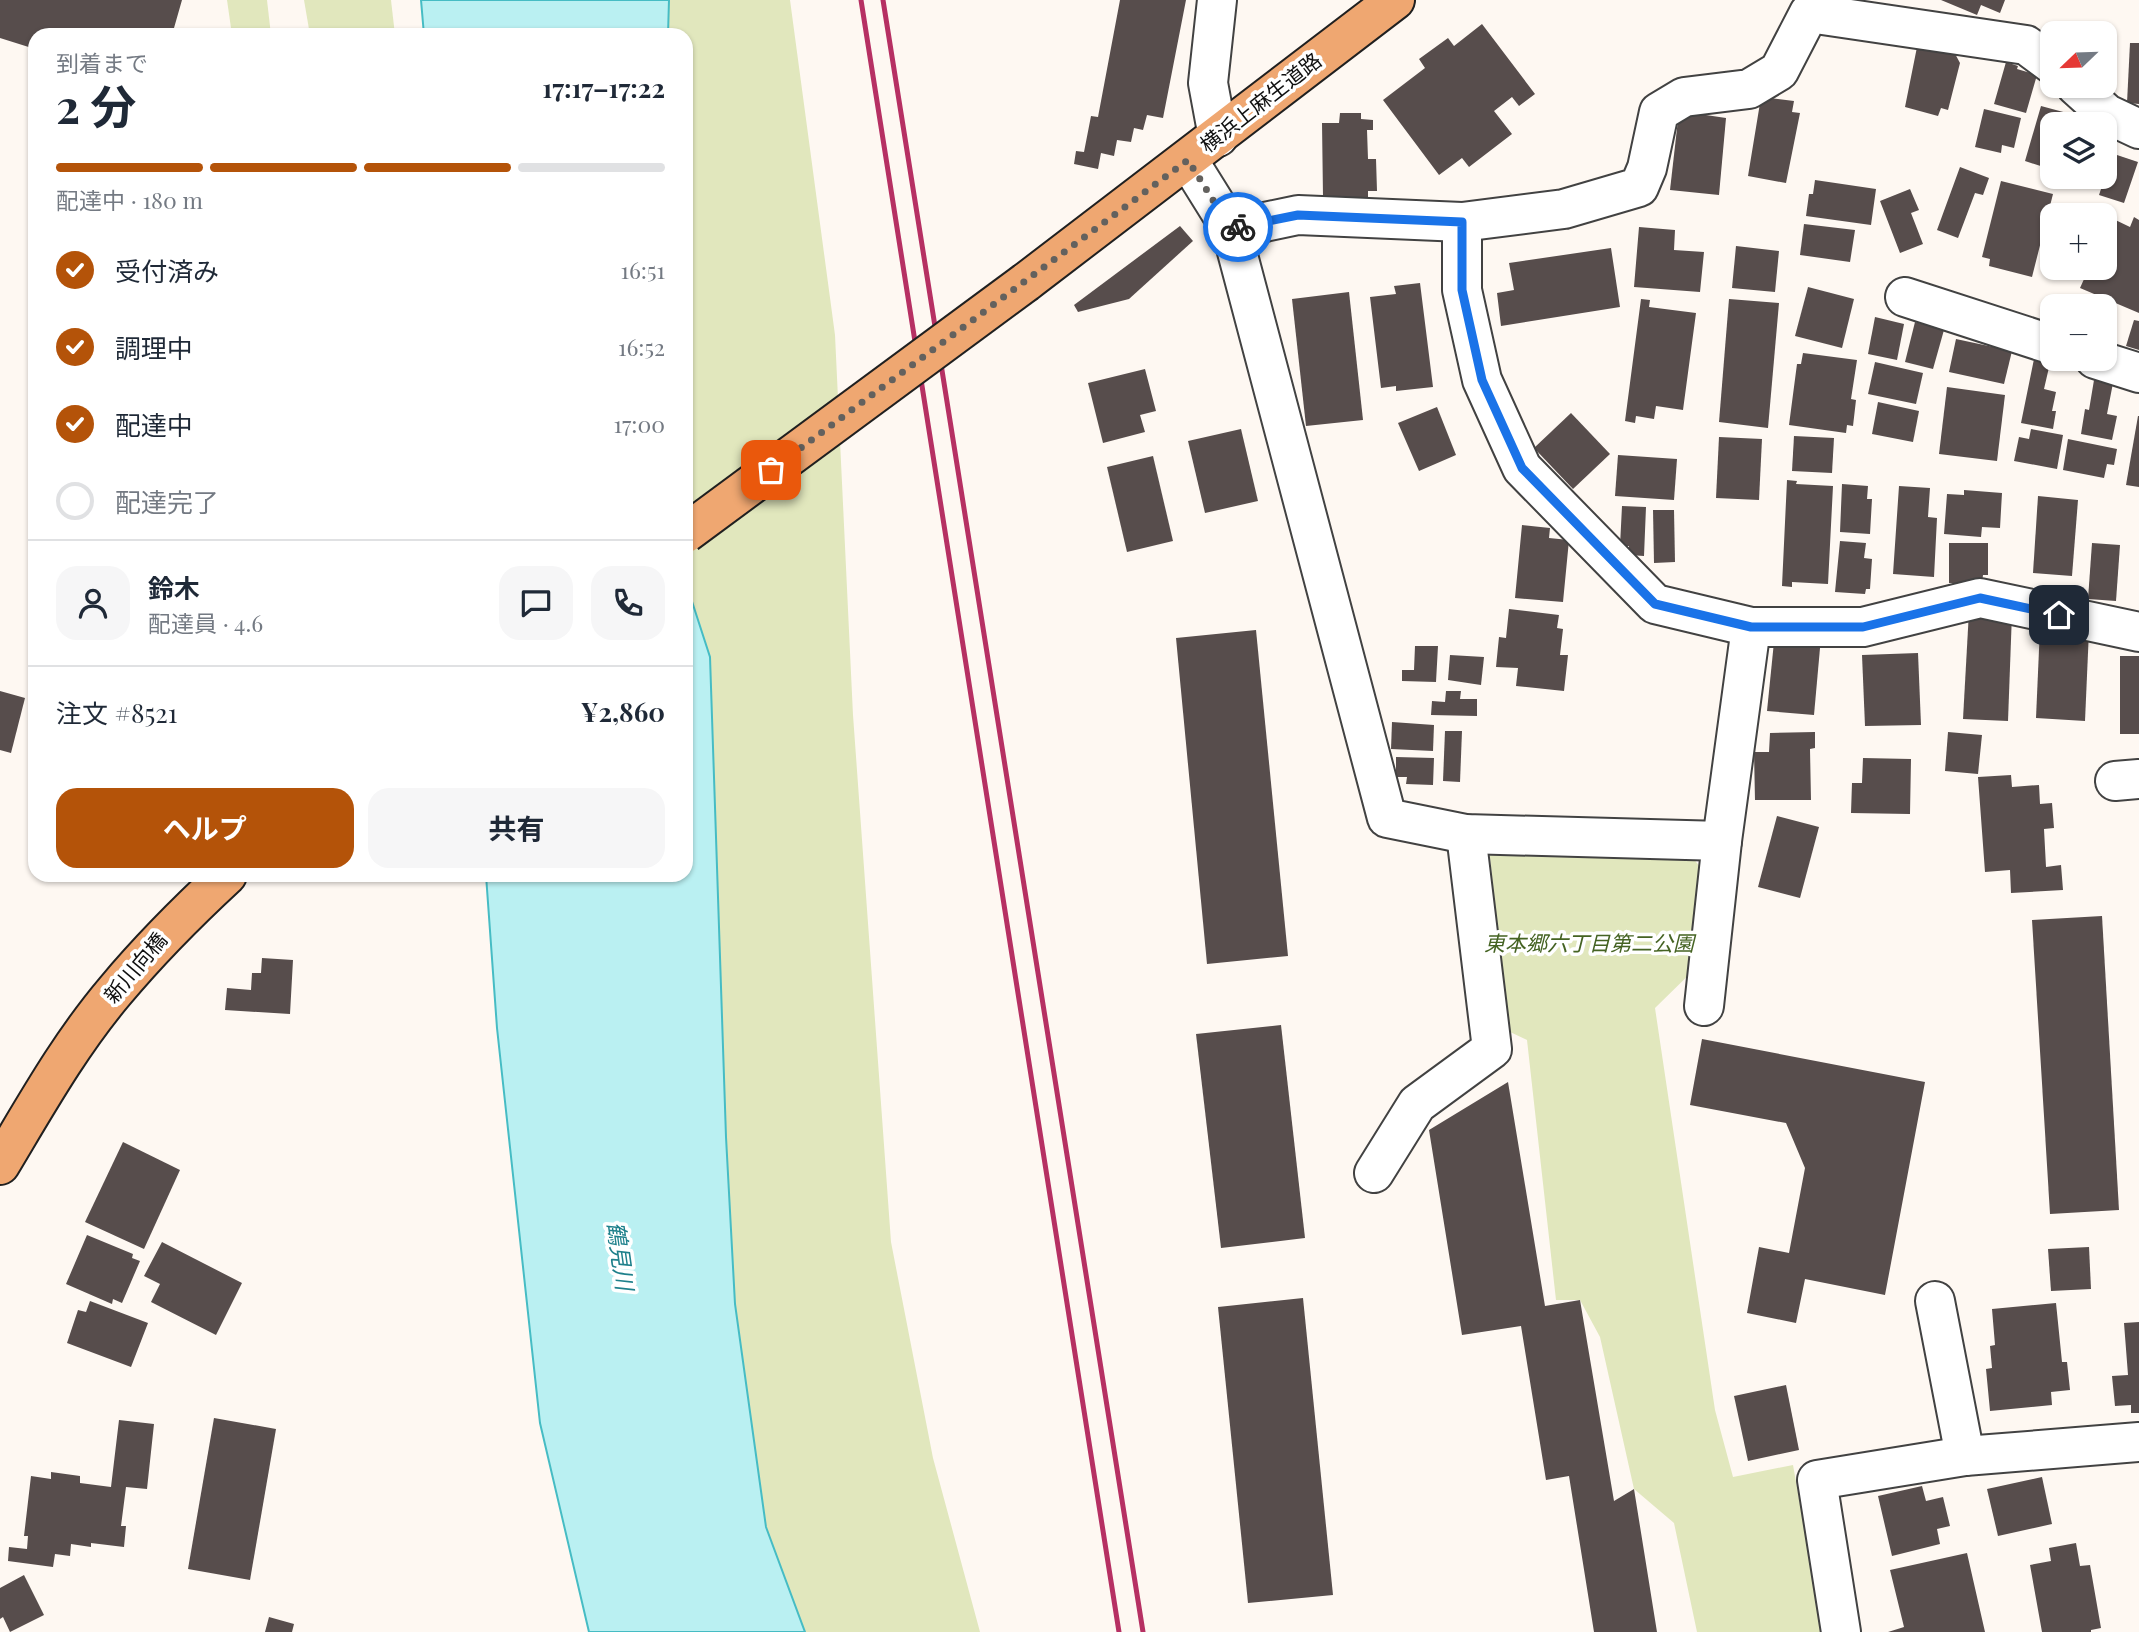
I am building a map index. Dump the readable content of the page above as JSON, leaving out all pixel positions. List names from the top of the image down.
{
  "streets": {
    "main road": ["横浜上麻生道路", "新川向橋"]
  },
  "water": ["鶴見川"],
  "parks": ["東本郷六丁目第二公園"],
  "north": "bottom left",
  "page": {
    "map_buttons": ["+", "−"],
    "heading": ["2 分", "到着まで", "17:17–17:22"],
    "panel": [
      "鈴木",
      "配達員 · 4.6",
      "注文 #8521",
      "¥2,860"
    ],
    "bar": "配達中 · 180 m",
    "list": [
      ["受付済み", "16:51"],
      ["調理中", "16:52"],
      ["配達中", "17:00"],
      "配達完了"
    ],
    "buttons": ["ヘルプ", "共有"]
  }
}
